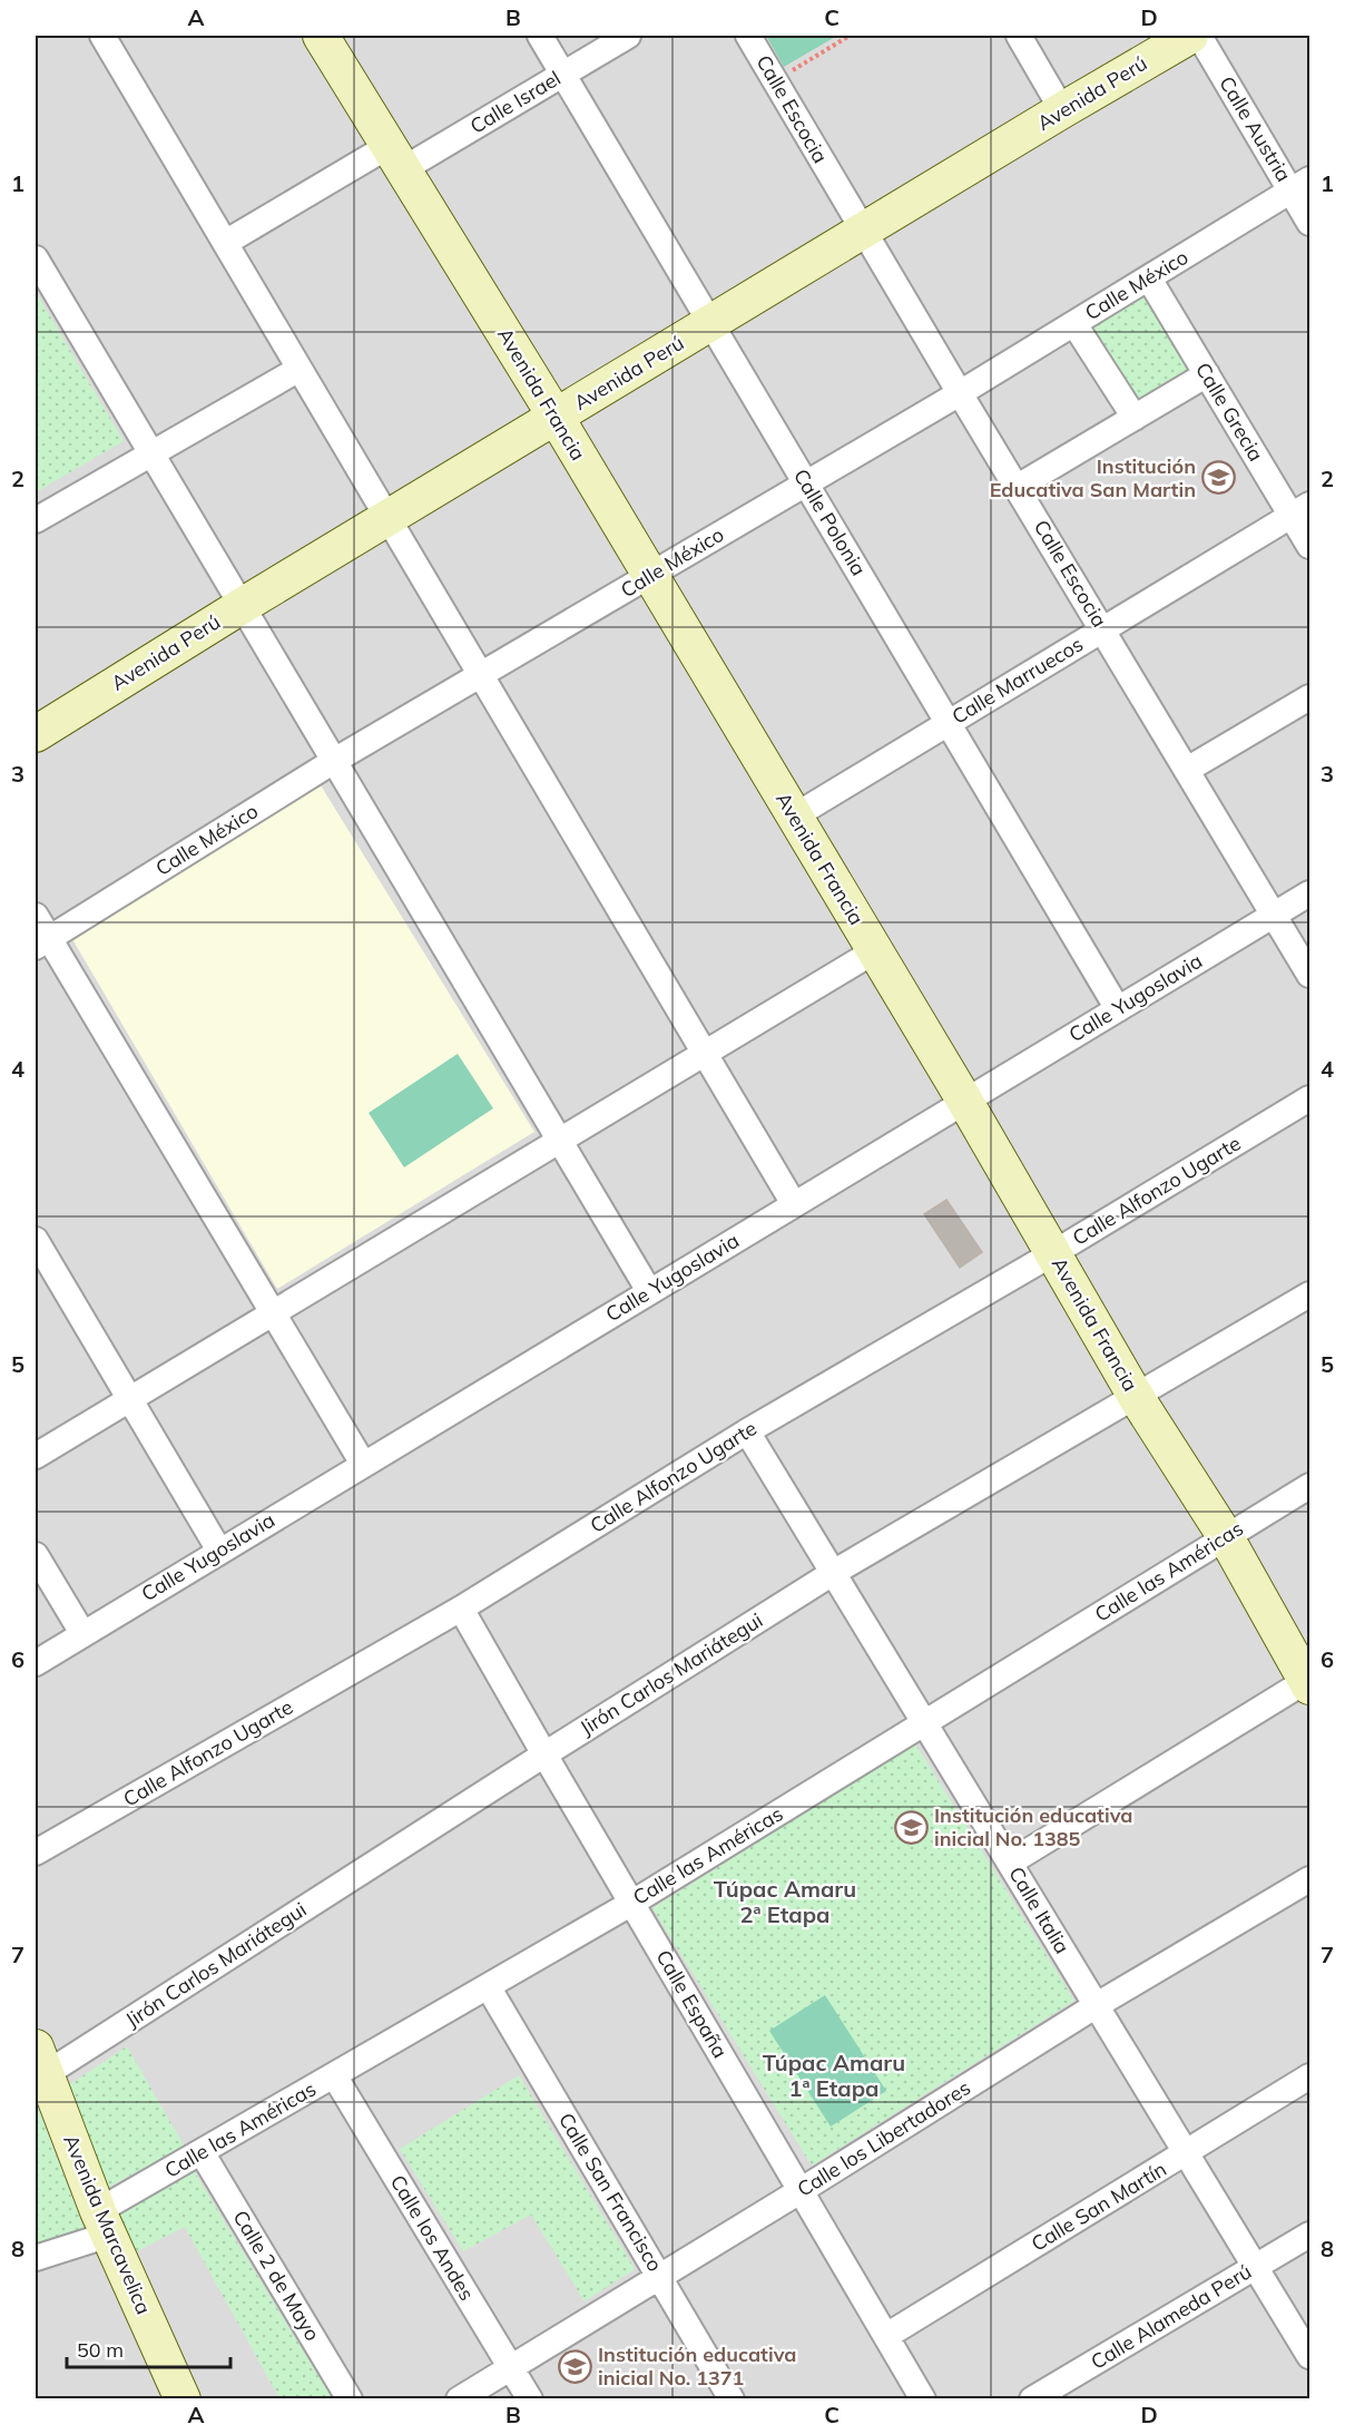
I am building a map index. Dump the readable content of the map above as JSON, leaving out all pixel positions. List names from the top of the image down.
{
  "streets": {
    "street": [
      "Avenida Perú",
      "Calle Israel",
      "Calle Escocia",
      "Calle Austria",
      "Calle México",
      "Avenida Francia",
      "Calle Grecia",
      "Calle Polonia",
      "Calle Marruecos",
      "Calle Yugoslavia",
      "Calle Alfonzo Ugarte",
      "Calle las Américas",
      "Jirón Carlos Mariátegui",
      "Calle Italia",
      "Calle España",
      "Calle los Libertadores",
      "Calle San Francisco",
      "Calle San Martín",
      "Avenida Marcavelica",
      "Calle los Andes",
      "Calle 2 de Mayo",
      "Calle Alameda Perú"
    ]
  },
  "crossings": [
    ["Avenida Perú", "Calle Escocia"],
    ["Avenida Perú", "Avenida Francia"],
    ["Avenida Perú", "Calle Polonia"],
    ["Calle Israel", "Avenida Francia"],
    ["Calle Israel", "Calle Polonia"],
    ["Calle Escocia", "Calle México"],
    ["Calle Escocia", "Calle Marruecos"],
    ["Calle Escocia", "Calle Yugoslavia"],
    ["Calle Austria", "Calle México"],
    ["Calle México", "Avenida Francia"],
    ["Calle México", "Calle Grecia"],
    ["Calle México", "Calle Polonia"],
    ["Avenida Francia", "Calle Marruecos"],
    ["Avenida Francia", "Calle Yugoslavia"],
    ["Avenida Francia", "Calle Alfonzo Ugarte"],
    ["Avenida Francia", "Calle las Américas"],
    ["Avenida Francia", "Jirón Carlos Mariátegui"],
    ["Calle Grecia", "Calle Marruecos"],
    ["Calle Polonia", "Calle Marruecos"],
    ["Calle Polonia", "Calle Yugoslavia"],
    ["Calle Alfonzo Ugarte", "Calle Italia"],
    ["Calle Alfonzo Ugarte", "Calle España"],
    ["Calle las Américas", "Calle Italia"],
    ["Calle las Américas", "Calle España"],
    ["Calle las Américas", "Calle San Francisco"],
    ["Calle las Américas", "Avenida Marcavelica"],
    ["Calle las Américas", "Calle los Andes"],
    ["Calle las Américas", "Calle 2 de Mayo"],
    ["Jirón Carlos Mariátegui", "Calle Italia"],
    ["Jirón Carlos Mariátegui", "Calle España"],
    ["Jirón Carlos Mariátegui", "Avenida Marcavelica"],
    ["Calle Italia", "Calle los Libertadores"],
    ["Calle Italia", "Calle San Martín"],
    ["Calle Italia", "Calle Alameda Perú"],
    ["Calle España", "Calle los Libertadores"],
    ["Calle España", "Calle San Martín"],
    ["Calle los Libertadores", "Calle San Francisco"],
    ["Calle los Libertadores", "Calle los Andes"]
  ],
  "districts": ["Túpac Amaru 2ª Etapa", "Túpac Amaru 1ª Etapa"],
  "places": {
    "school or university": ["Institución Educativa San Martin", "Institución educativa inicial No. 1385", "Institución educativa inicial No. 1371"]
  },
  "scale_bar": "50 m",
  "grid": {
    "columns": [
      "A",
      "B",
      "C",
      "D"
    ],
    "rows": [
      "1",
      "2",
      "3",
      "4",
      "5",
      "6",
      "7",
      "8"
    ]
  }
}
